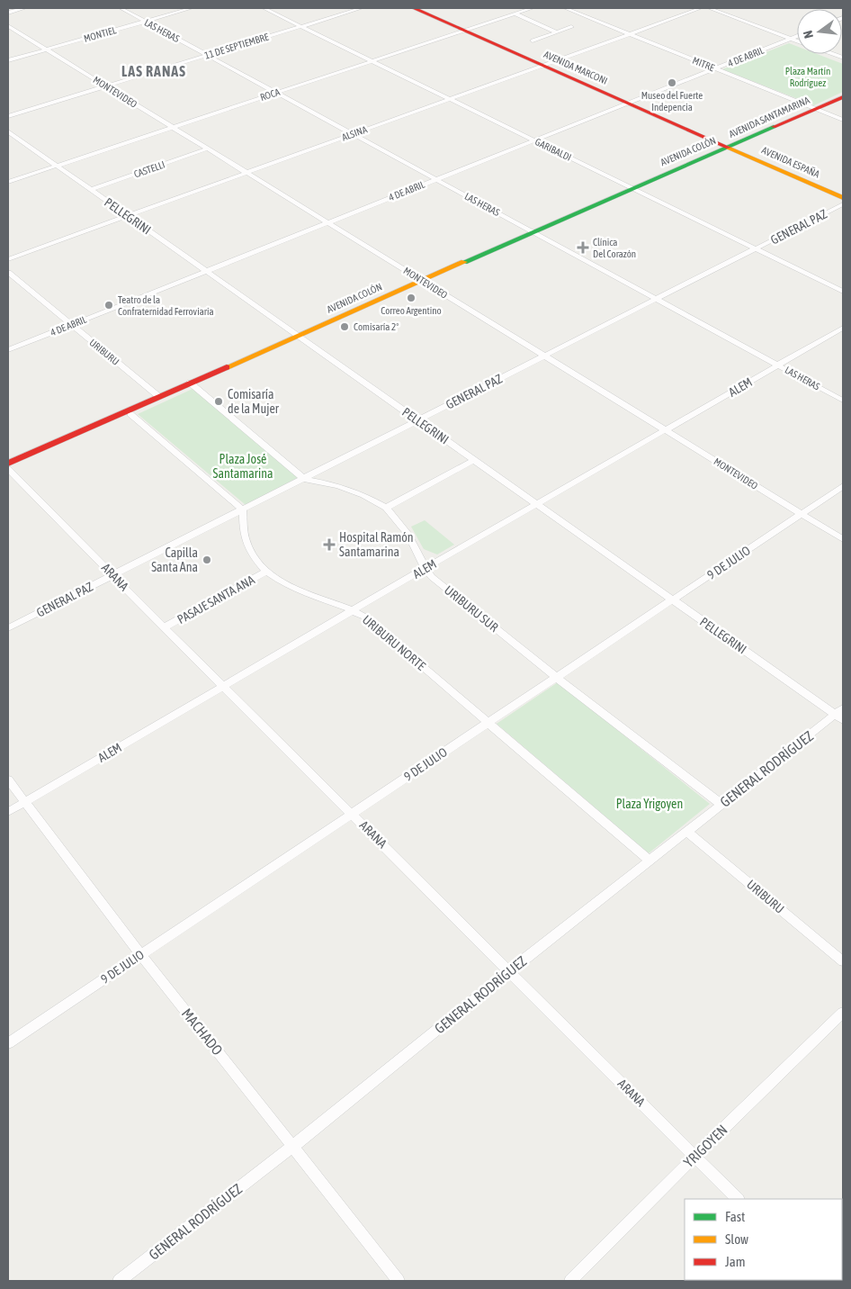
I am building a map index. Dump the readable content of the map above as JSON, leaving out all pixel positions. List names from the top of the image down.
{
  "streets": {
    "main road": [
      "AVENIDA MARCONI",
      "AVENIDA SANTAMARINA",
      "AVENIDA COLÓN",
      "AVENIDA ESPAÑA"
    ],
    "street": [
      "LAS HERAS",
      "MONTIEL",
      "11 DE SEPTIEMBRE",
      "4 DE ABRIL",
      "MITRE",
      "MONTEVIDEO",
      "ROCA",
      "ALSINA",
      "GARIBALDI",
      "CASTELLI",
      "PELLEGRINI",
      "GENERAL PAZ",
      "URIBURU",
      "ALEM",
      "9 DE JULIO",
      "ARANA",
      "PASAJE SANTA ANA",
      "URIBURU SUR",
      "URIBURU NORTE",
      "GENERAL RODRÍGUEZ",
      "MACHADO",
      "YRIGOYEN"
    ]
  },
  "crossings": [
    ["LAS HERAS", "MONTIEL"],
    ["LAS HERAS", "11 DE SEPTIEMBRE"],
    ["LAS HERAS", "4 DE ABRIL"],
    ["LAS HERAS", "ROCA"],
    ["LAS HERAS", "ALSINA"],
    ["LAS HERAS", "AVENIDA COLÓN"],
    ["LAS HERAS", "GENERAL PAZ"],
    ["LAS HERAS", "ALEM"],
    ["MONTIEL", "MONTEVIDEO"],
    ["11 DE SEPTIEMBRE", "MONTEVIDEO"],
    ["11 DE SEPTIEMBRE", "GARIBALDI"],
    ["4 DE ABRIL", "MITRE"],
    ["4 DE ABRIL", "AVENIDA MARCONI"],
    ["4 DE ABRIL", "MONTEVIDEO"],
    ["4 DE ABRIL", "GARIBALDI"],
    ["4 DE ABRIL", "PELLEGRINI"],
    ["4 DE ABRIL", "URIBURU"],
    ["MITRE", "AVENIDA SANTAMARINA"],
    ["MITRE", "ALSINA"],
    ["AVENIDA MARCONI", "ROCA"],
    ["AVENIDA MARCONI", "AVENIDA SANTAMARINA"],
    ["AVENIDA MARCONI", "ALSINA"],
    ["AVENIDA MARCONI", "AVENIDA COLÓN"],
    ["AVENIDA MARCONI", "AVENIDA ESPAÑA"],
    ["MONTEVIDEO", "ROCA"],
    ["MONTEVIDEO", "ALSINA"],
    ["MONTEVIDEO", "AVENIDA COLÓN"],
    ["MONTEVIDEO", "CASTELLI"],
    ["MONTEVIDEO", "GENERAL PAZ"],
    ["MONTEVIDEO", "ALEM"],
    ["MONTEVIDEO", "9 DE JULIO"],
    ["ROCA", "GARIBALDI"],
    ["ROCA", "PELLEGRINI"],
    ["AVENIDA SANTAMARINA", "AVENIDA COLÓN"],
    ["AVENIDA SANTAMARINA", "AVENIDA ESPAÑA"],
    ["ALSINA", "GARIBALDI"],
    ["ALSINA", "PELLEGRINI"],
    ["GARIBALDI", "AVENIDA COLÓN"],
    ["GARIBALDI", "GENERAL PAZ"],
    ["AVENIDA COLÓN", "AVENIDA ESPAÑA"],
    ["AVENIDA COLÓN", "PELLEGRINI"],
    ["AVENIDA COLÓN", "URIBURU"],
    ["AVENIDA COLÓN", "ARANA"],
    ["AVENIDA COLÓN", "URIBURU SUR"],
    ["CASTELLI", "PELLEGRINI"],
    ["PELLEGRINI", "GENERAL PAZ"],
    ["PELLEGRINI", "ALEM"],
    ["PELLEGRINI", "9 DE JULIO"],
    ["PELLEGRINI", "GENERAL RODRÍGUEZ"],
    ["GENERAL PAZ", "ALEM"],
    ["GENERAL PAZ", "ARANA"],
    ["GENERAL PAZ", "PASAJE SANTA ANA"],
    ["GENERAL PAZ", "URIBURU SUR"],
    ["GENERAL PAZ", "URIBURU NORTE"],
    ["URIBURU", "GENERAL RODRÍGUEZ"],
    ["ALEM", "ARANA"],
    ["ALEM", "PASAJE SANTA ANA"],
    ["ALEM", "URIBURU SUR"],
    ["ALEM", "URIBURU NORTE"],
    ["ALEM", "MACHADO"],
    ["9 DE JULIO", "ARANA"],
    ["9 DE JULIO", "URIBURU SUR"],
    ["9 DE JULIO", "URIBURU NORTE"],
    ["9 DE JULIO", "MACHADO"],
    ["ARANA", "PASAJE SANTA ANA"],
    ["ARANA", "GENERAL RODRÍGUEZ"],
    ["ARANA", "YRIGOYEN"],
    ["PASAJE SANTA ANA", "URIBURU SUR"],
    ["PASAJE SANTA ANA", "URIBURU NORTE"],
    ["URIBURU SUR", "URIBURU NORTE"],
    ["URIBURU SUR", "GENERAL RODRÍGUEZ"],
    ["URIBURU NORTE", "GENERAL RODRÍGUEZ"],
    ["GENERAL RODRÍGUEZ", "MACHADO"]
  ],
  "districts": ["LAS RANAS"],
  "parks": ["Plaza Martín Rodríguez", "Plaza José Santamarina", "Plaza Yrigoyen"],
  "places": {
    "other": [
      "Museo del Fuerte Indepencia",
      "Correo Argentino",
      "Teatro de la Confraternidad Ferroviaria",
      "Comisaría 2º",
      "Comisaría de la Mujer",
      "Capilla Santa Ana"
    ],
    "health": ["Clínica Del Corazón", "Hospital Ramón Santamarina"]
  },
  "legend": ["Fast", "Slow", "Jam"],
  "north": "left"
}
